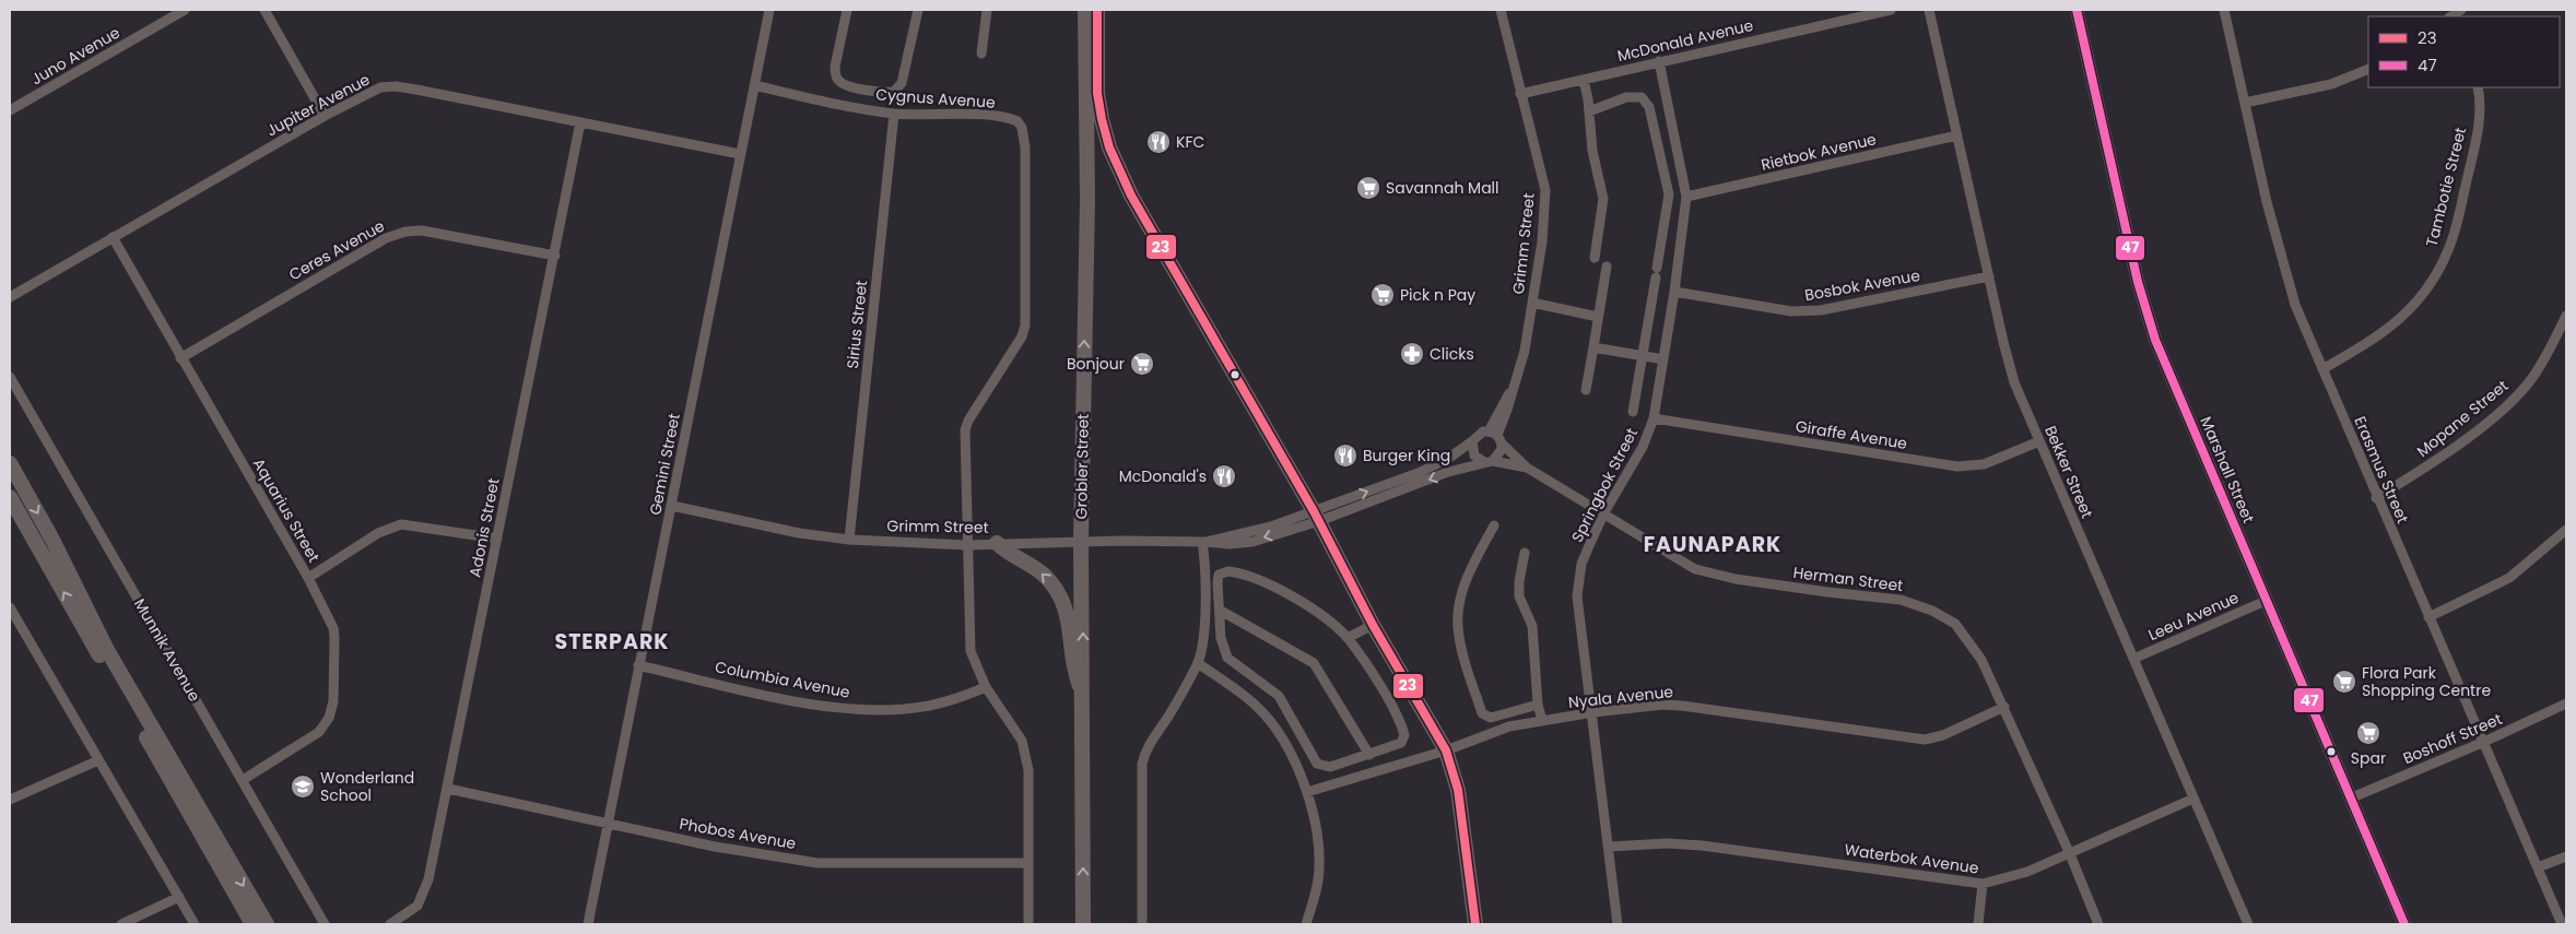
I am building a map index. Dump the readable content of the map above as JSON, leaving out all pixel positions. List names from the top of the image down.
{
  "streets": {
    "main road": ["Grobler Street"],
    "street": [
      "McDonald Avenue",
      "Juno Avenue",
      "Cygnus Avenue",
      "Jupiter Avenue",
      "Rietbok Avenue",
      "Tambotie Street",
      "Grimm Street",
      "Ceres Avenue",
      "Bosbok Avenue",
      "Sirius Street",
      "Mopane Street",
      "Giraffe Avenue",
      "Gemini Street",
      "Marshall Street",
      "Erasmus Street",
      "Bekker Street",
      "Springbok Street",
      "Aquarius Street",
      "Adonis Street",
      "Herman Street",
      "Leeu Avenue",
      "Munnik Avenue",
      "Columbia Avenue",
      "Nyala Avenue",
      "Boshoff Street",
      "Phobos Avenue",
      "Waterbok Avenue"
    ]
  },
  "crossings": [
    ["McDonald Avenue", "Grimm Street"],
    ["McDonald Avenue", "Springbok Street"],
    ["Cygnus Avenue", "Grimm Street"],
    ["Cygnus Avenue", "Sirius Street"],
    ["Cygnus Avenue", "Gemini Street"],
    ["Jupiter Avenue", "Gemini Street"],
    ["Jupiter Avenue", "Aquarius Street"],
    ["Jupiter Avenue", "Adonis Street"],
    ["Rietbok Avenue", "Bekker Street"],
    ["Rietbok Avenue", "Springbok Street"],
    ["Tambotie Street", "Erasmus Street"],
    ["Grimm Street", "Sirius Street"],
    ["Grimm Street", "Gemini Street"],
    ["Grimm Street", "Grobler Street"],
    ["Grimm Street", "Herman Street"],
    ["Ceres Avenue", "Aquarius Street"],
    ["Ceres Avenue", "Adonis Street"],
    ["Bosbok Avenue", "Bekker Street"],
    ["Bosbok Avenue", "Springbok Street"],
    ["Mopane Street", "Erasmus Street"],
    ["Giraffe Avenue", "Bekker Street"],
    ["Giraffe Avenue", "Springbok Street"],
    ["Gemini Street", "Columbia Avenue"],
    ["Gemini Street", "Phobos Avenue"],
    ["Marshall Street", "Leeu Avenue"],
    ["Marshall Street", "Boshoff Street"],
    ["Erasmus Street", "Boshoff Street"],
    ["Bekker Street", "Leeu Avenue"],
    ["Bekker Street", "Waterbok Avenue"],
    ["Springbok Street", "Herman Street"],
    ["Springbok Street", "Nyala Avenue"],
    ["Springbok Street", "Waterbok Avenue"],
    ["Aquarius Street", "Munnik Avenue"],
    ["Adonis Street", "Phobos Avenue"],
    ["Herman Street", "Nyala Avenue"],
    ["Herman Street", "Waterbok Avenue"]
  ],
  "one_way": ["Grobler Street"],
  "districts": ["FAUNAPARK", "STERPARK"],
  "places": {
    "restaurant": ["KFC", "Burger King", "McDonald's"],
    "supermarket": [
      "Savannah Mall",
      "Pick n Pay",
      "Bonjour",
      "Flora Park Shopping Centre",
      "Spar"
    ],
    "pharmacy": ["Clicks"],
    "school or university": ["Wonderland School"]
  },
  "lines": ["transit line 23", "transit line 47"],
  "legend": ["23", "47"]
}
